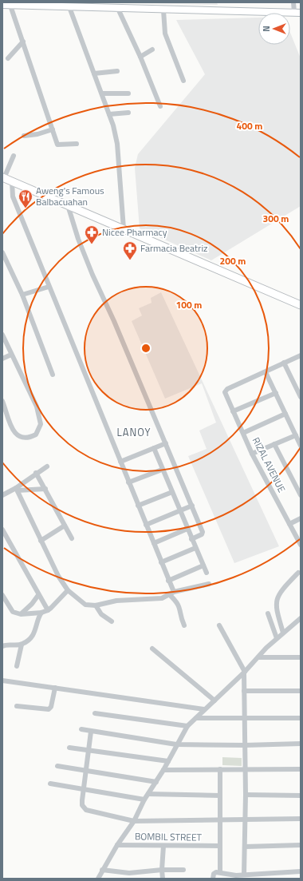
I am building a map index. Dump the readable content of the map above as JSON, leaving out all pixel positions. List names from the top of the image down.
{
  "streets": {
    "street": ["RIZAL AVENUE", "BOMBIL STREET"]
  },
  "districts": ["LANOY"],
  "places": {
    "restaurant": ["Aweng's Famous Balbacuahan"],
    "pharmacy": ["Nicee Pharmacy", "Farmacia Beatriz"]
  },
  "north": "left",
  "rings": [
    "400 m",
    "300 m",
    "200 m",
    "100 m"
  ]
}
